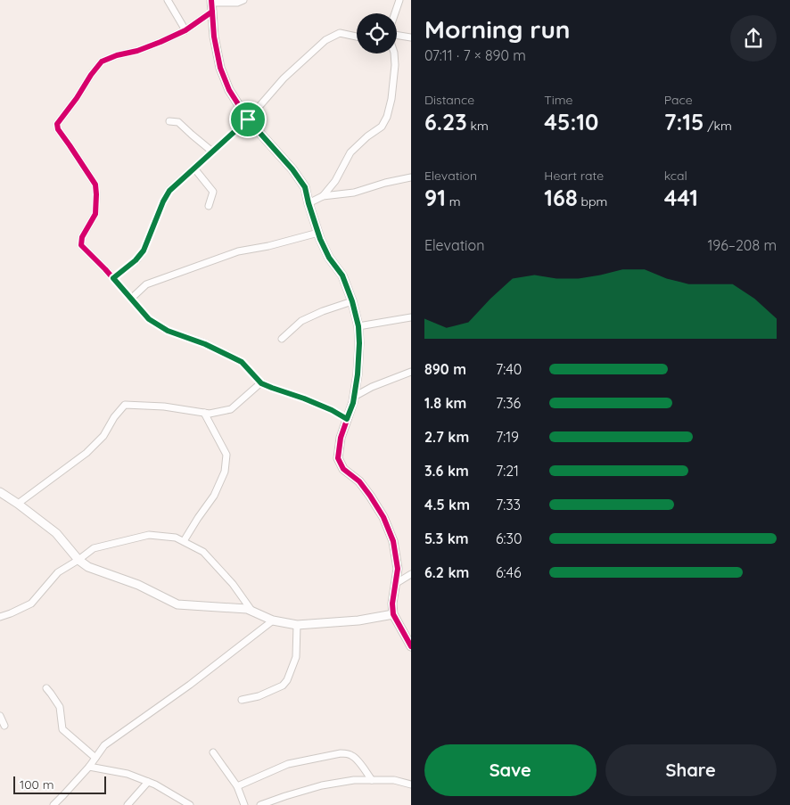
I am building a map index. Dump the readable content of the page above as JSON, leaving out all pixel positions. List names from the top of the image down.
{
  "scale_bar": "100 m",
  "page": {
    "heading": ["Morning run", "07:11 · 7 × 890 m"],
    "stats": [
      ["Distance", "6.23 km"],
      ["Time", "45:10"],
      ["Pace", "7:15 /km"],
      ["Elevation", "91 m"],
      ["Heart rate", "168 bpm"],
      ["kcal", "441"]
    ],
    "chart": ["Elevation", "196–208 m"],
    "list": [
      {
        "name": "890 m",
        "note": "7:40"
      },
      {
        "name": "1.8 km",
        "note": "7:36"
      },
      {
        "name": "2.7 km",
        "note": "7:19"
      },
      {
        "name": "3.6 km",
        "note": "7:21"
      },
      {
        "name": "4.5 km",
        "note": "7:33"
      },
      {
        "name": "5.3 km",
        "note": "6:30"
      },
      {
        "name": "6.2 km",
        "note": "6:46"
      }
    ],
    "buttons": ["Save", "Share"],
    "scale": "100 m"
  }
}
